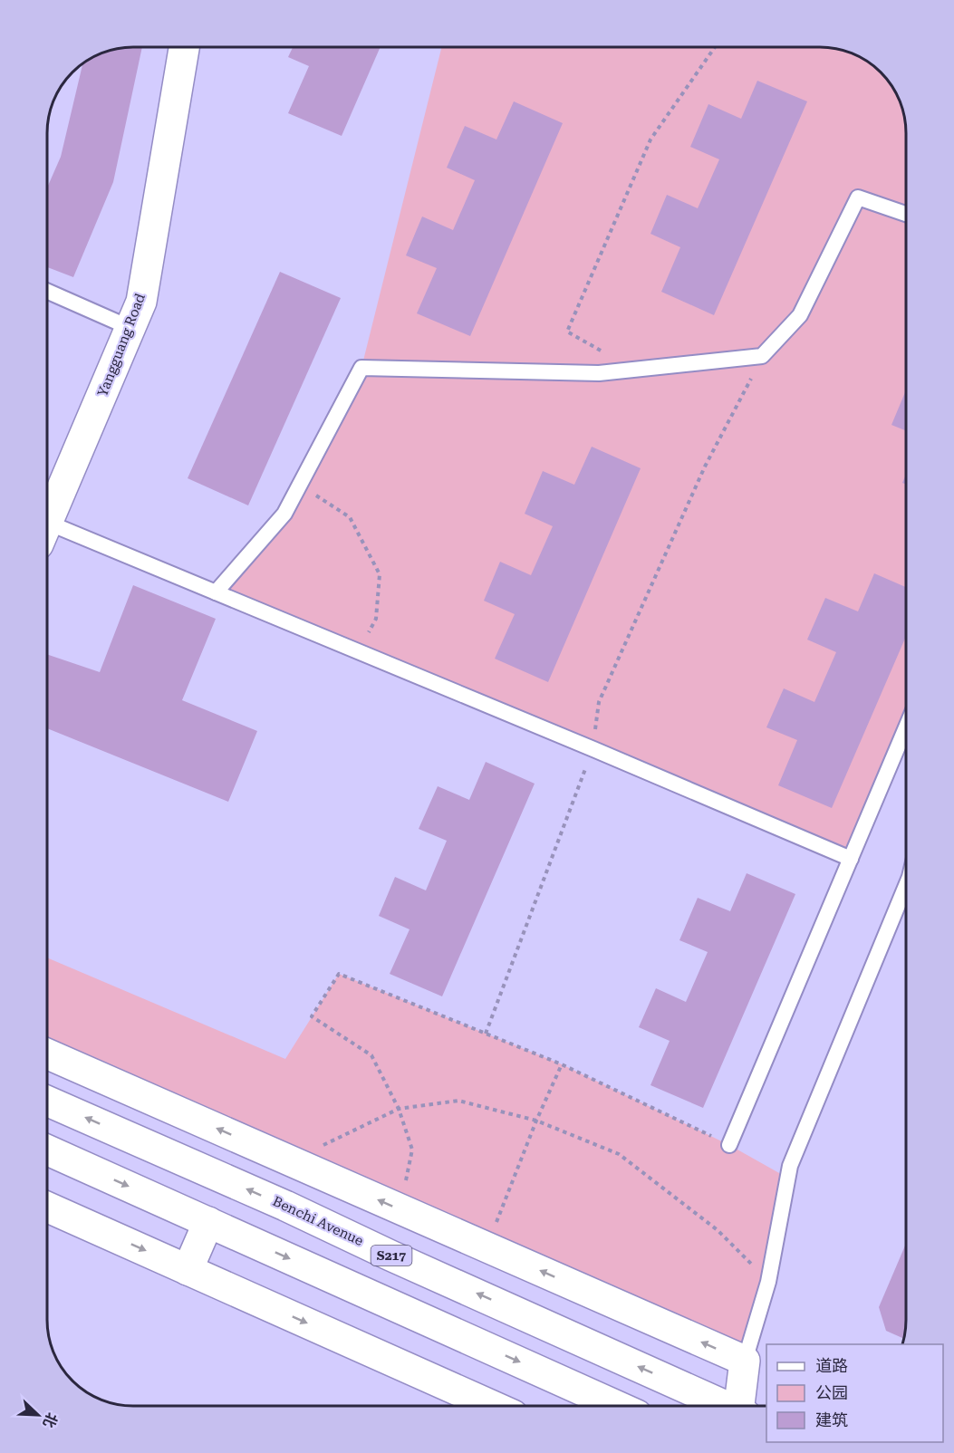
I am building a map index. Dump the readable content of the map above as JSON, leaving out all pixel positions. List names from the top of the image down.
{
  "streets": {
    "street": ["Yangguang Road", "Benchi Avenue", "S217"]
  },
  "legend": ["道路", "公园", "建筑"],
  "north": "bottom right"
}
